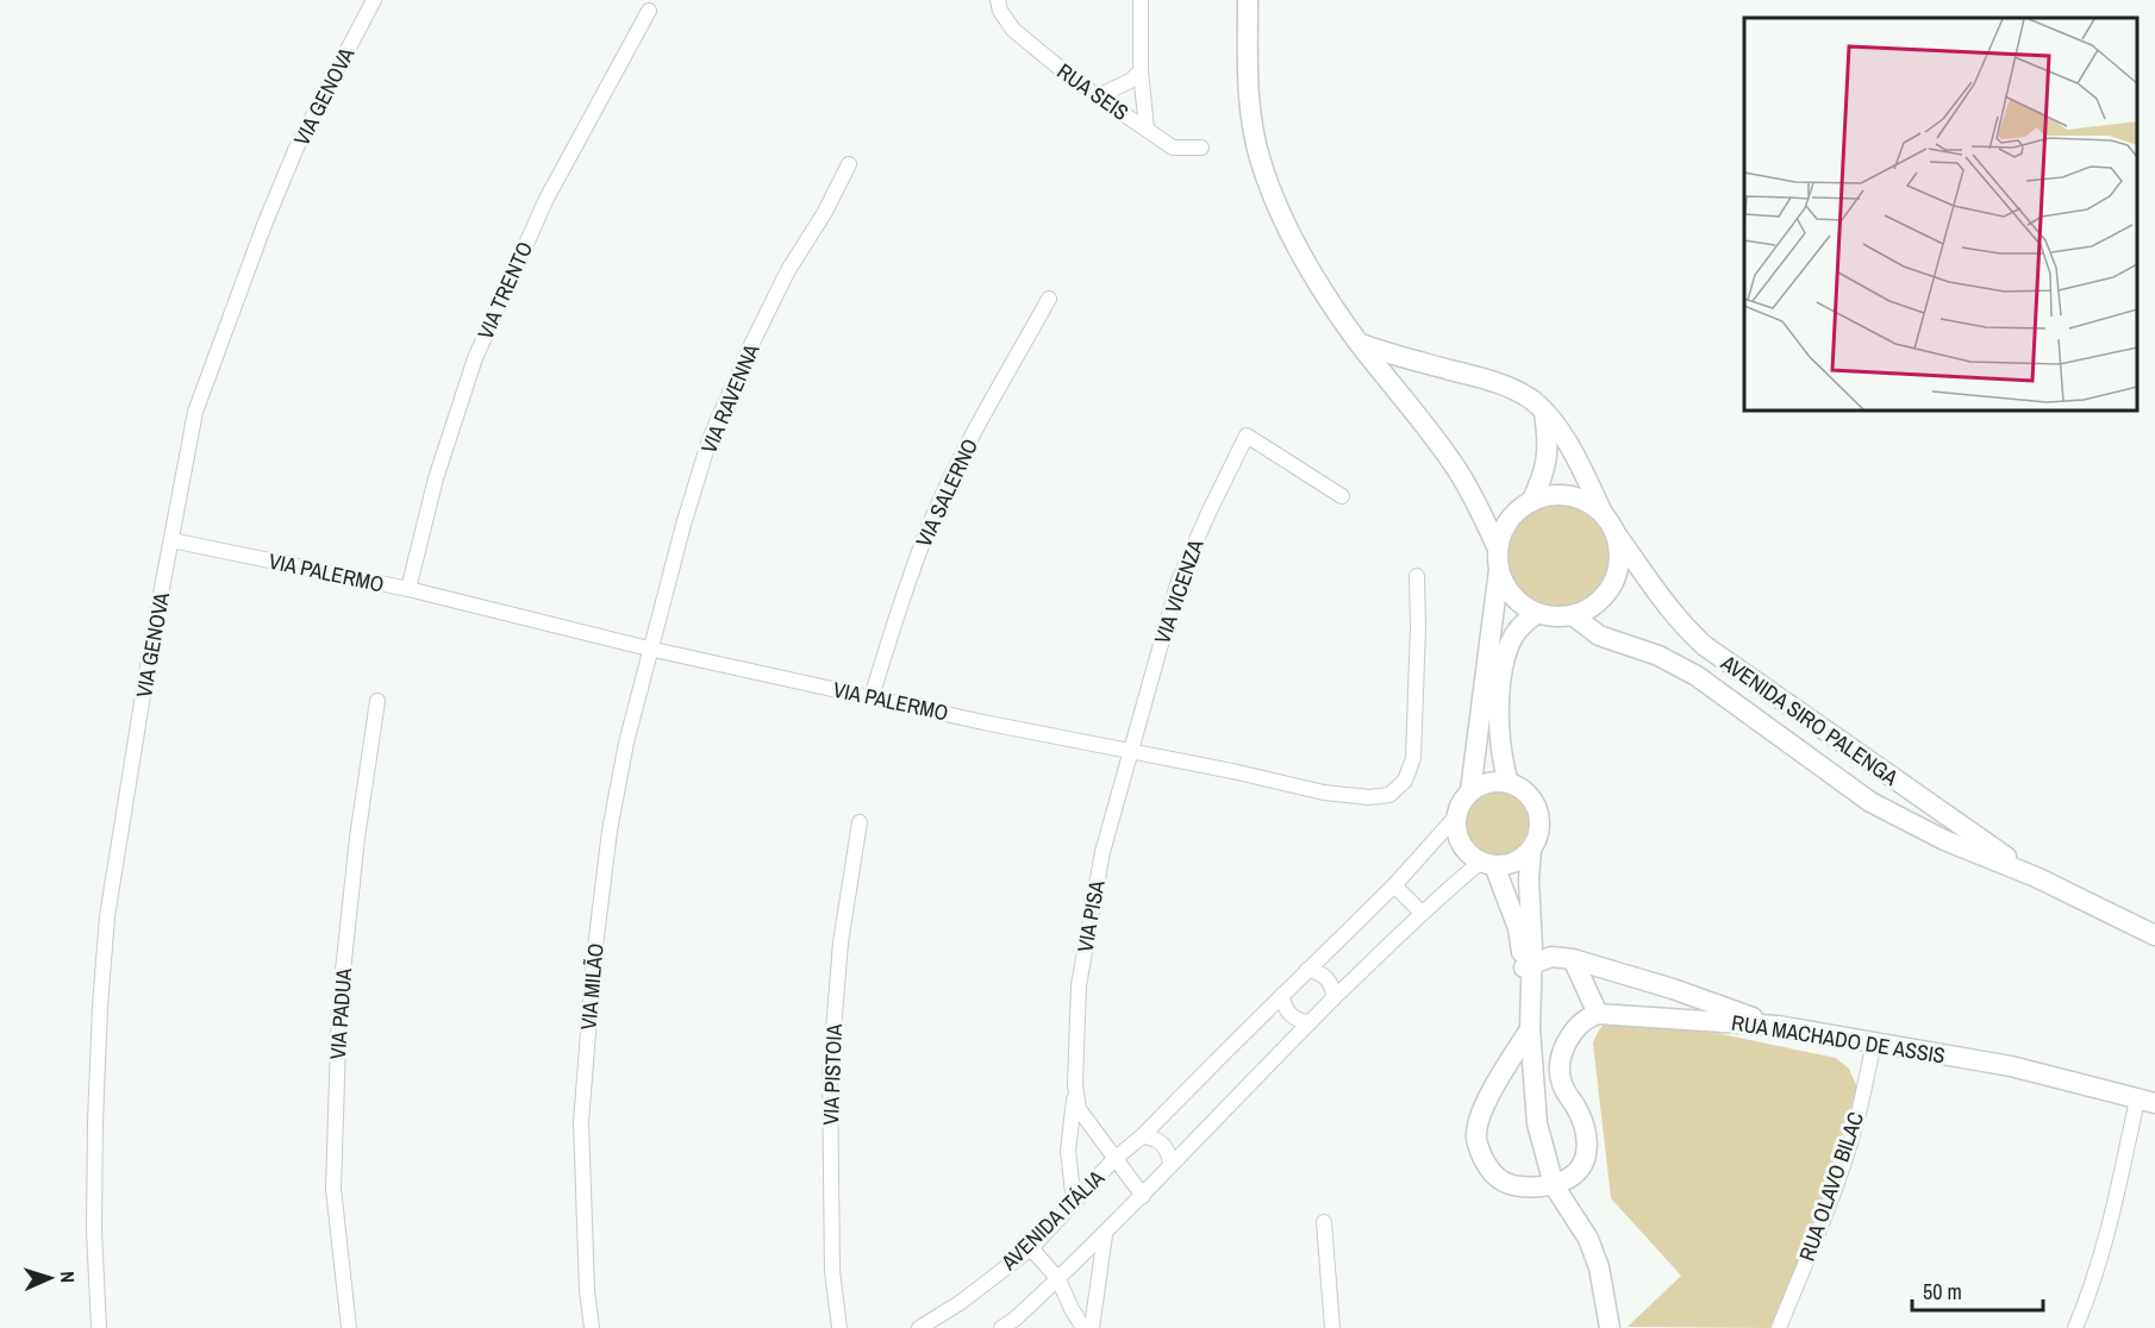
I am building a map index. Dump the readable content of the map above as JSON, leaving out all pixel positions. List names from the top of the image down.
{
  "streets": {
    "main road": ["AVENIDA SIRO PALENGA", "RUA MACHADO DE ASSIS"],
    "street": [
      "RUA SEIS",
      "VIA GENOVA",
      "VIA TRENTO",
      "VIA RAVENNA",
      "VIA SALERNO",
      "VIA PALERMO",
      "VIA VICENZA",
      "VIA PISA",
      "VIA MILÃO",
      "VIA PADUA",
      "VIA PISTOIA",
      "RUA OLAVO BILAC",
      "AVENIDA ITÁLIA"
    ]
  },
  "crossings": [
    ["VIA GENOVA", "VIA PALERMO"],
    ["VIA TRENTO", "VIA PALERMO"],
    ["VIA RAVENNA", "VIA PALERMO"],
    ["VIA RAVENNA", "VIA MILÃO"],
    ["VIA SALERNO", "VIA PALERMO"],
    ["VIA PALERMO", "VIA VICENZA"],
    ["VIA PALERMO", "VIA PISA"],
    ["VIA PALERMO", "VIA MILÃO"],
    ["VIA VICENZA", "VIA PISA"],
    ["VIA PISA", "AVENIDA ITÁLIA"],
    ["RUA MACHADO DE ASSIS", "RUA OLAVO BILAC"]
  ],
  "scale_bar": "50 m",
  "north": "right"
}
